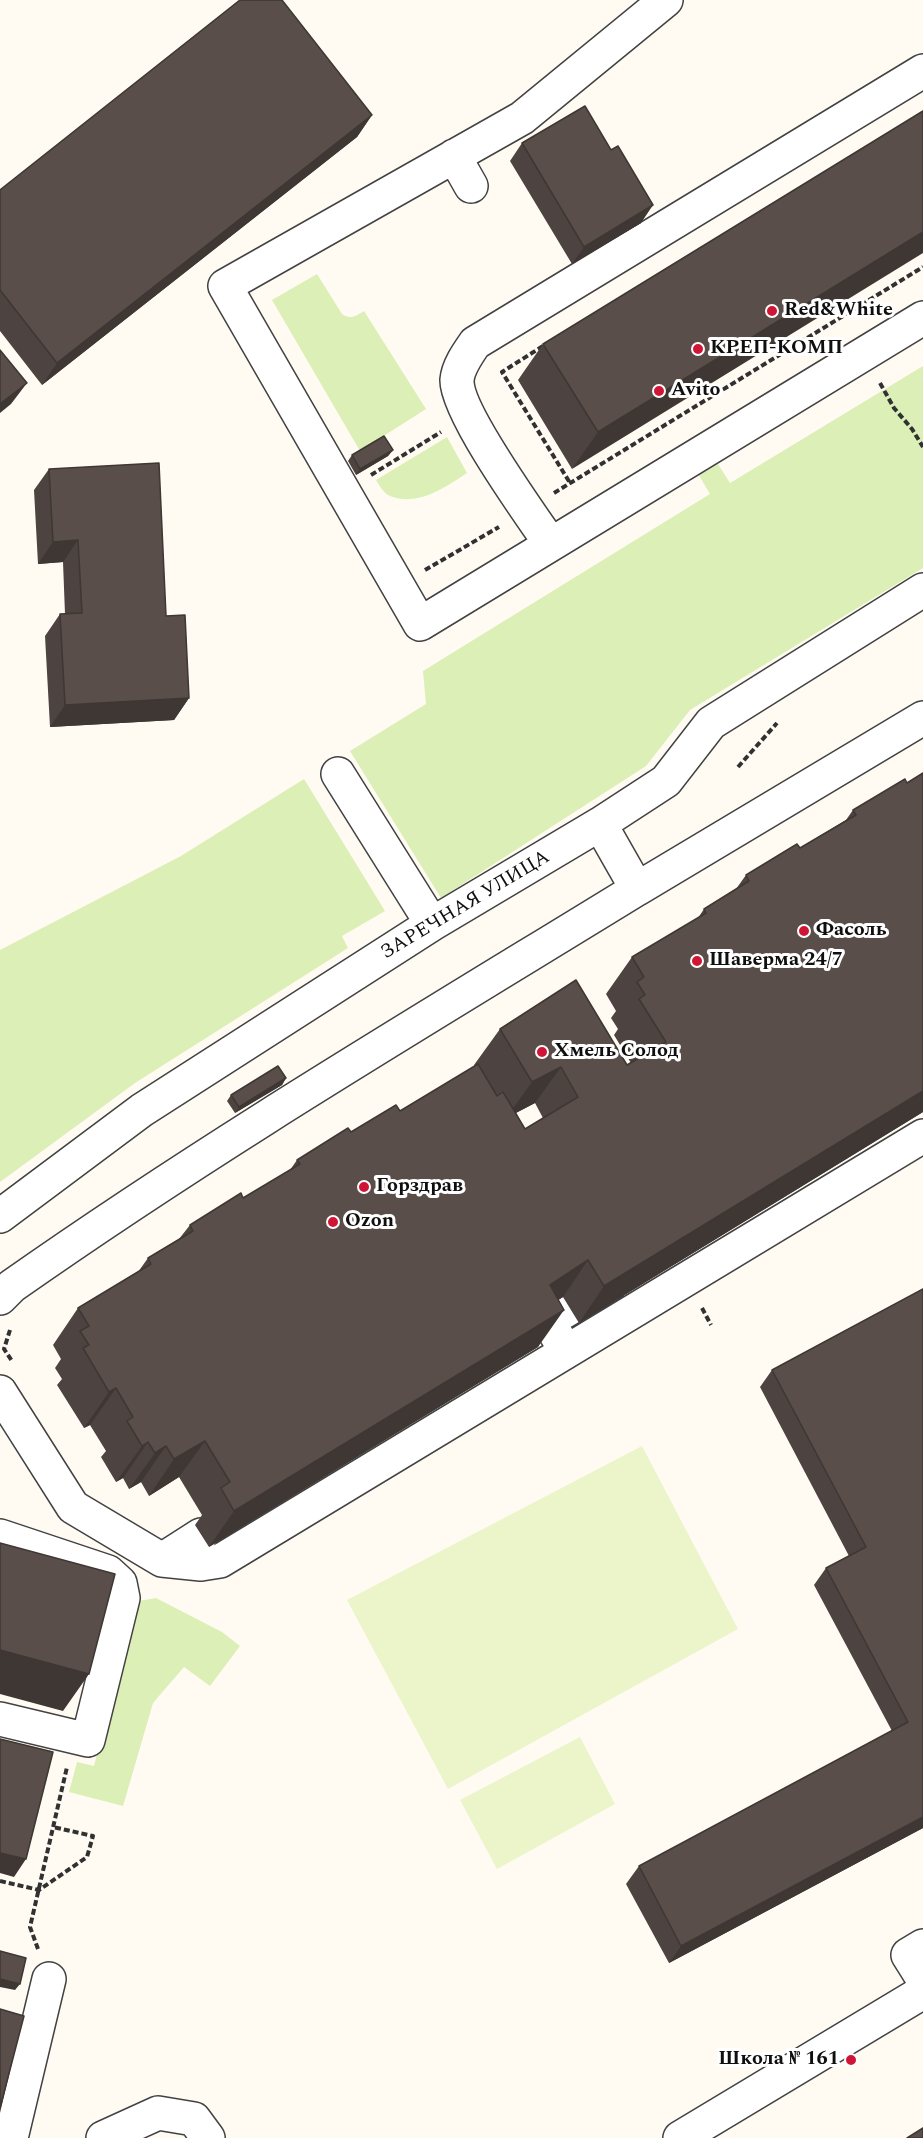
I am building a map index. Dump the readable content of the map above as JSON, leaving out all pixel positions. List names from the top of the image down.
{
  "streets": {
    "street": ["ЗАРЕЧНАЯ УЛИЦА"]
  },
  "places": [
    "Red&White",
    "КРЕП-КОМП",
    "Avito",
    "Фасоль",
    "Шаверма 24/7",
    "Хмель Солод",
    "Горздрав",
    "Ozon",
    "Школа № 161"
  ]
}
